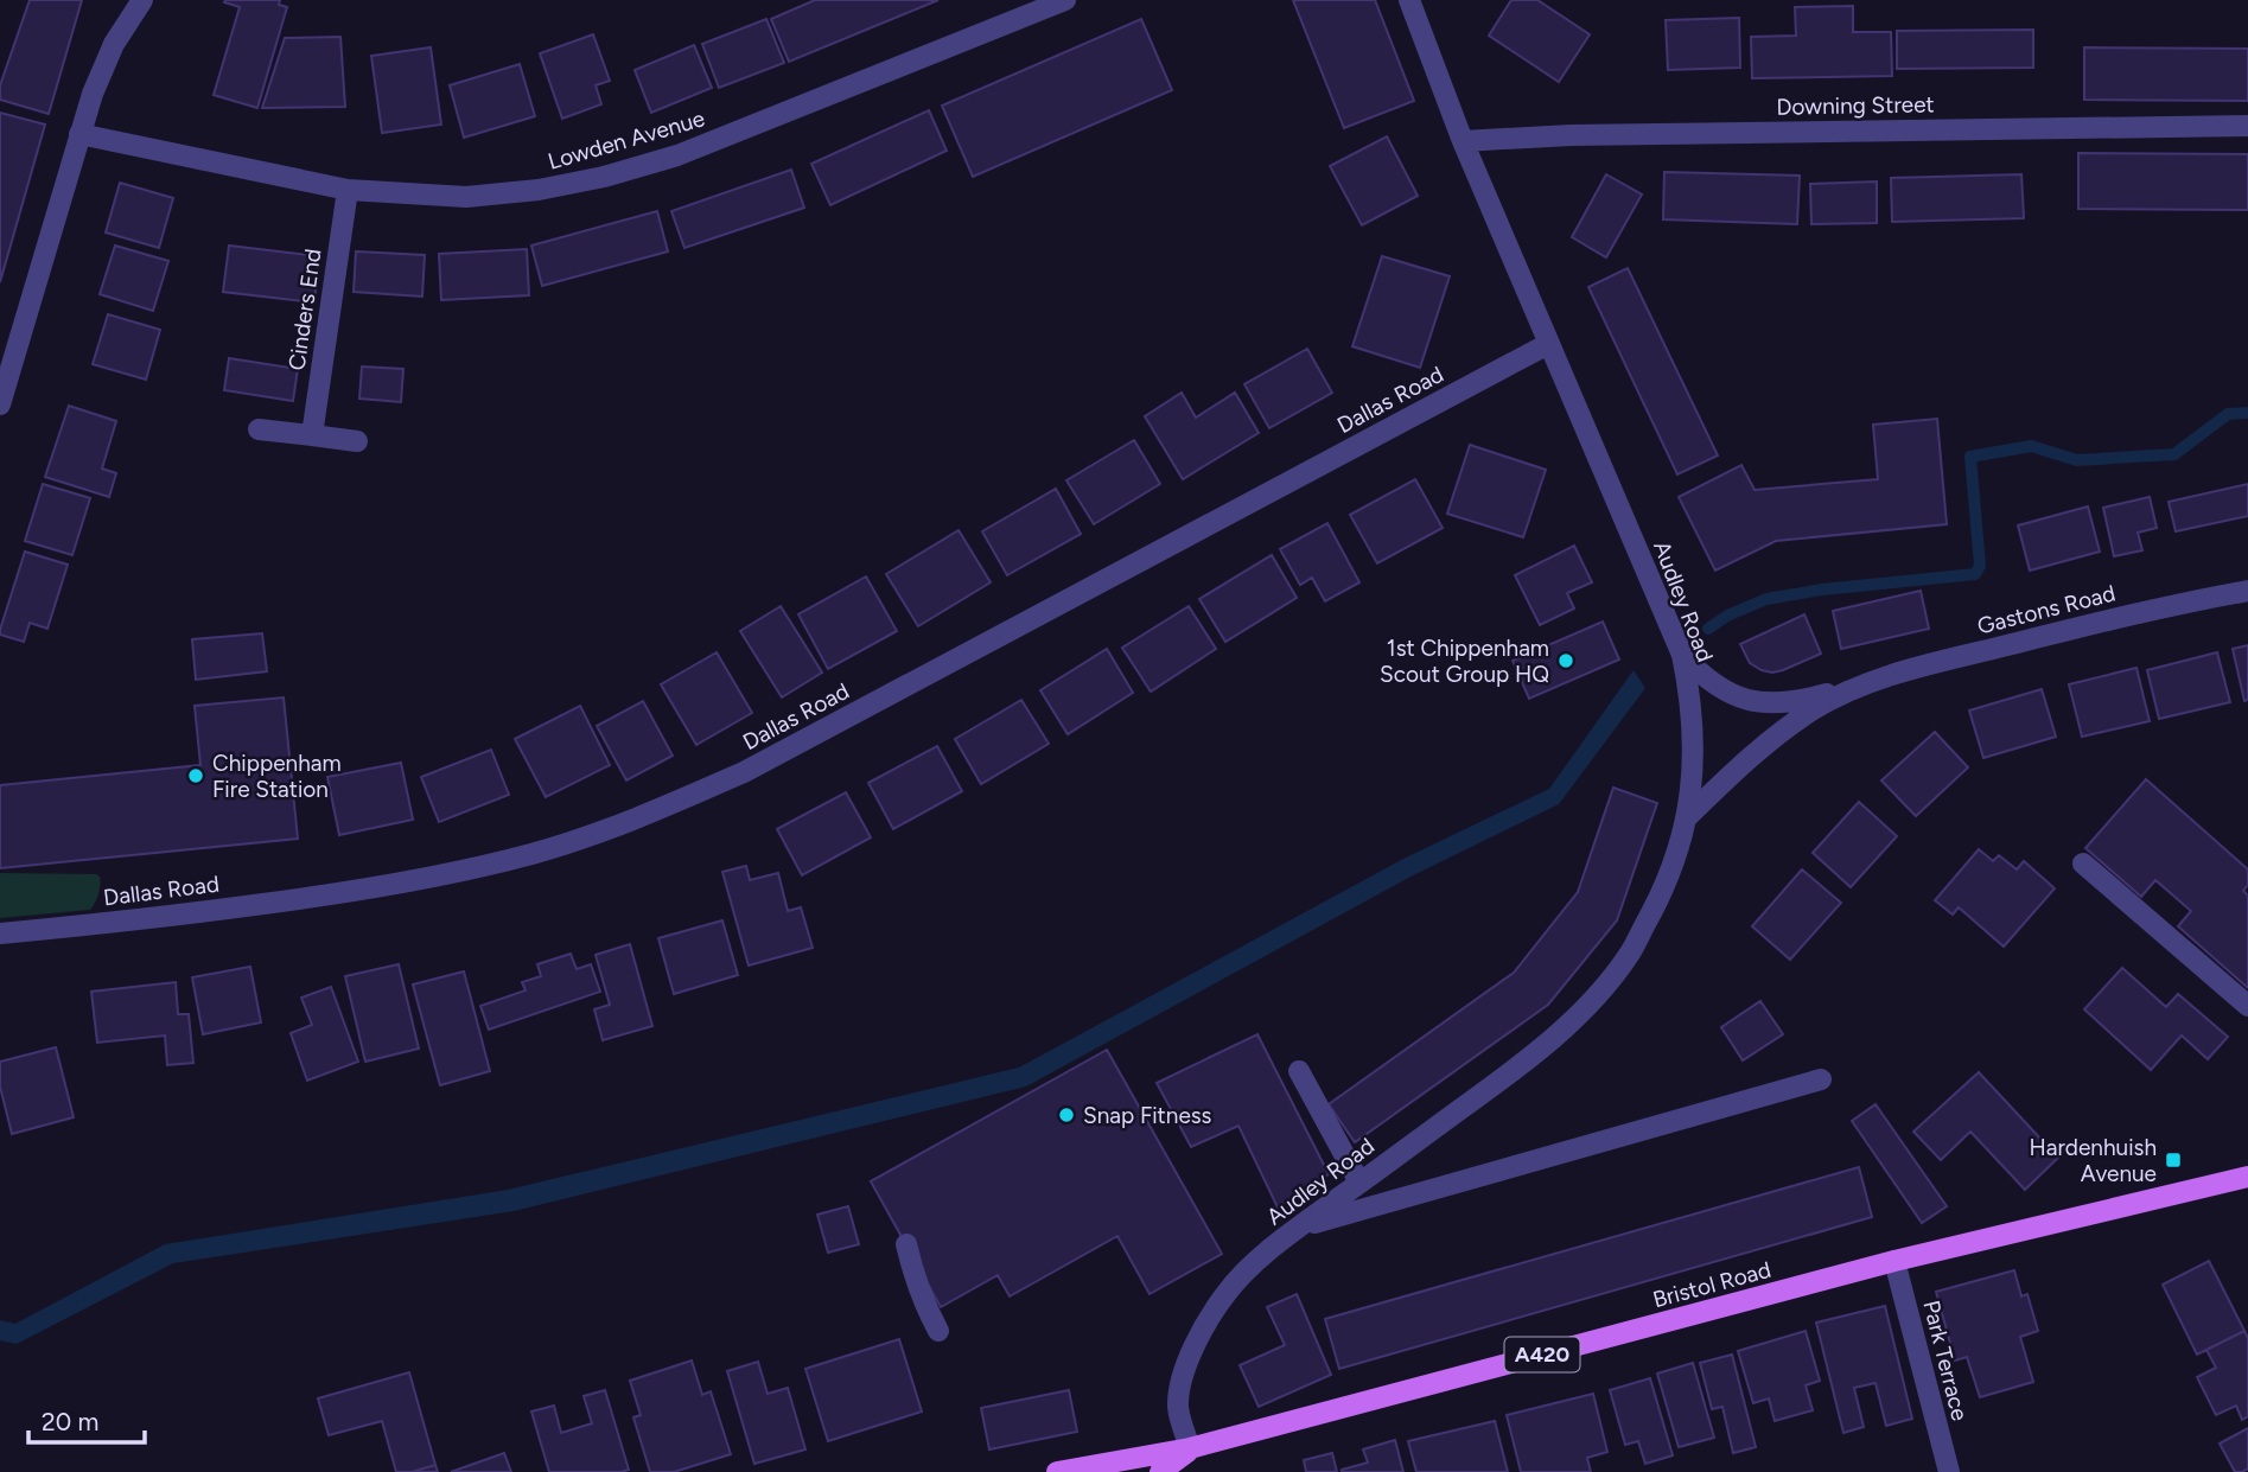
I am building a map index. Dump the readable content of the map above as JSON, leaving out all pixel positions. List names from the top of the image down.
{
  "streets": {
    "main road": ["Bristol Road", "A420"],
    "street": [
      "Downing Street",
      "Lowden Avenue",
      "Cinders End",
      "Dallas Road",
      "Audley Road",
      "Gastons Road",
      "Park Terrace"
    ]
  },
  "crossings": [
    ["Downing Street", "Audley Road"],
    ["Lowden Avenue", "Cinders End"],
    ["Dallas Road", "Audley Road"],
    ["Audley Road", "Gastons Road"],
    ["Audley Road", "Bristol Road"],
    ["Audley Road", "A420"],
    ["Bristol Road", "A420"],
    ["Bristol Road", "Park Terrace"]
  ],
  "places": {
    "other": ["1st Chippenham Scout Group HQ", "Chippenham Fire Station", "Snap Fitness"],
    "transit": ["Hardenhuish Avenue"]
  },
  "scale_bar": "20 m"
}
